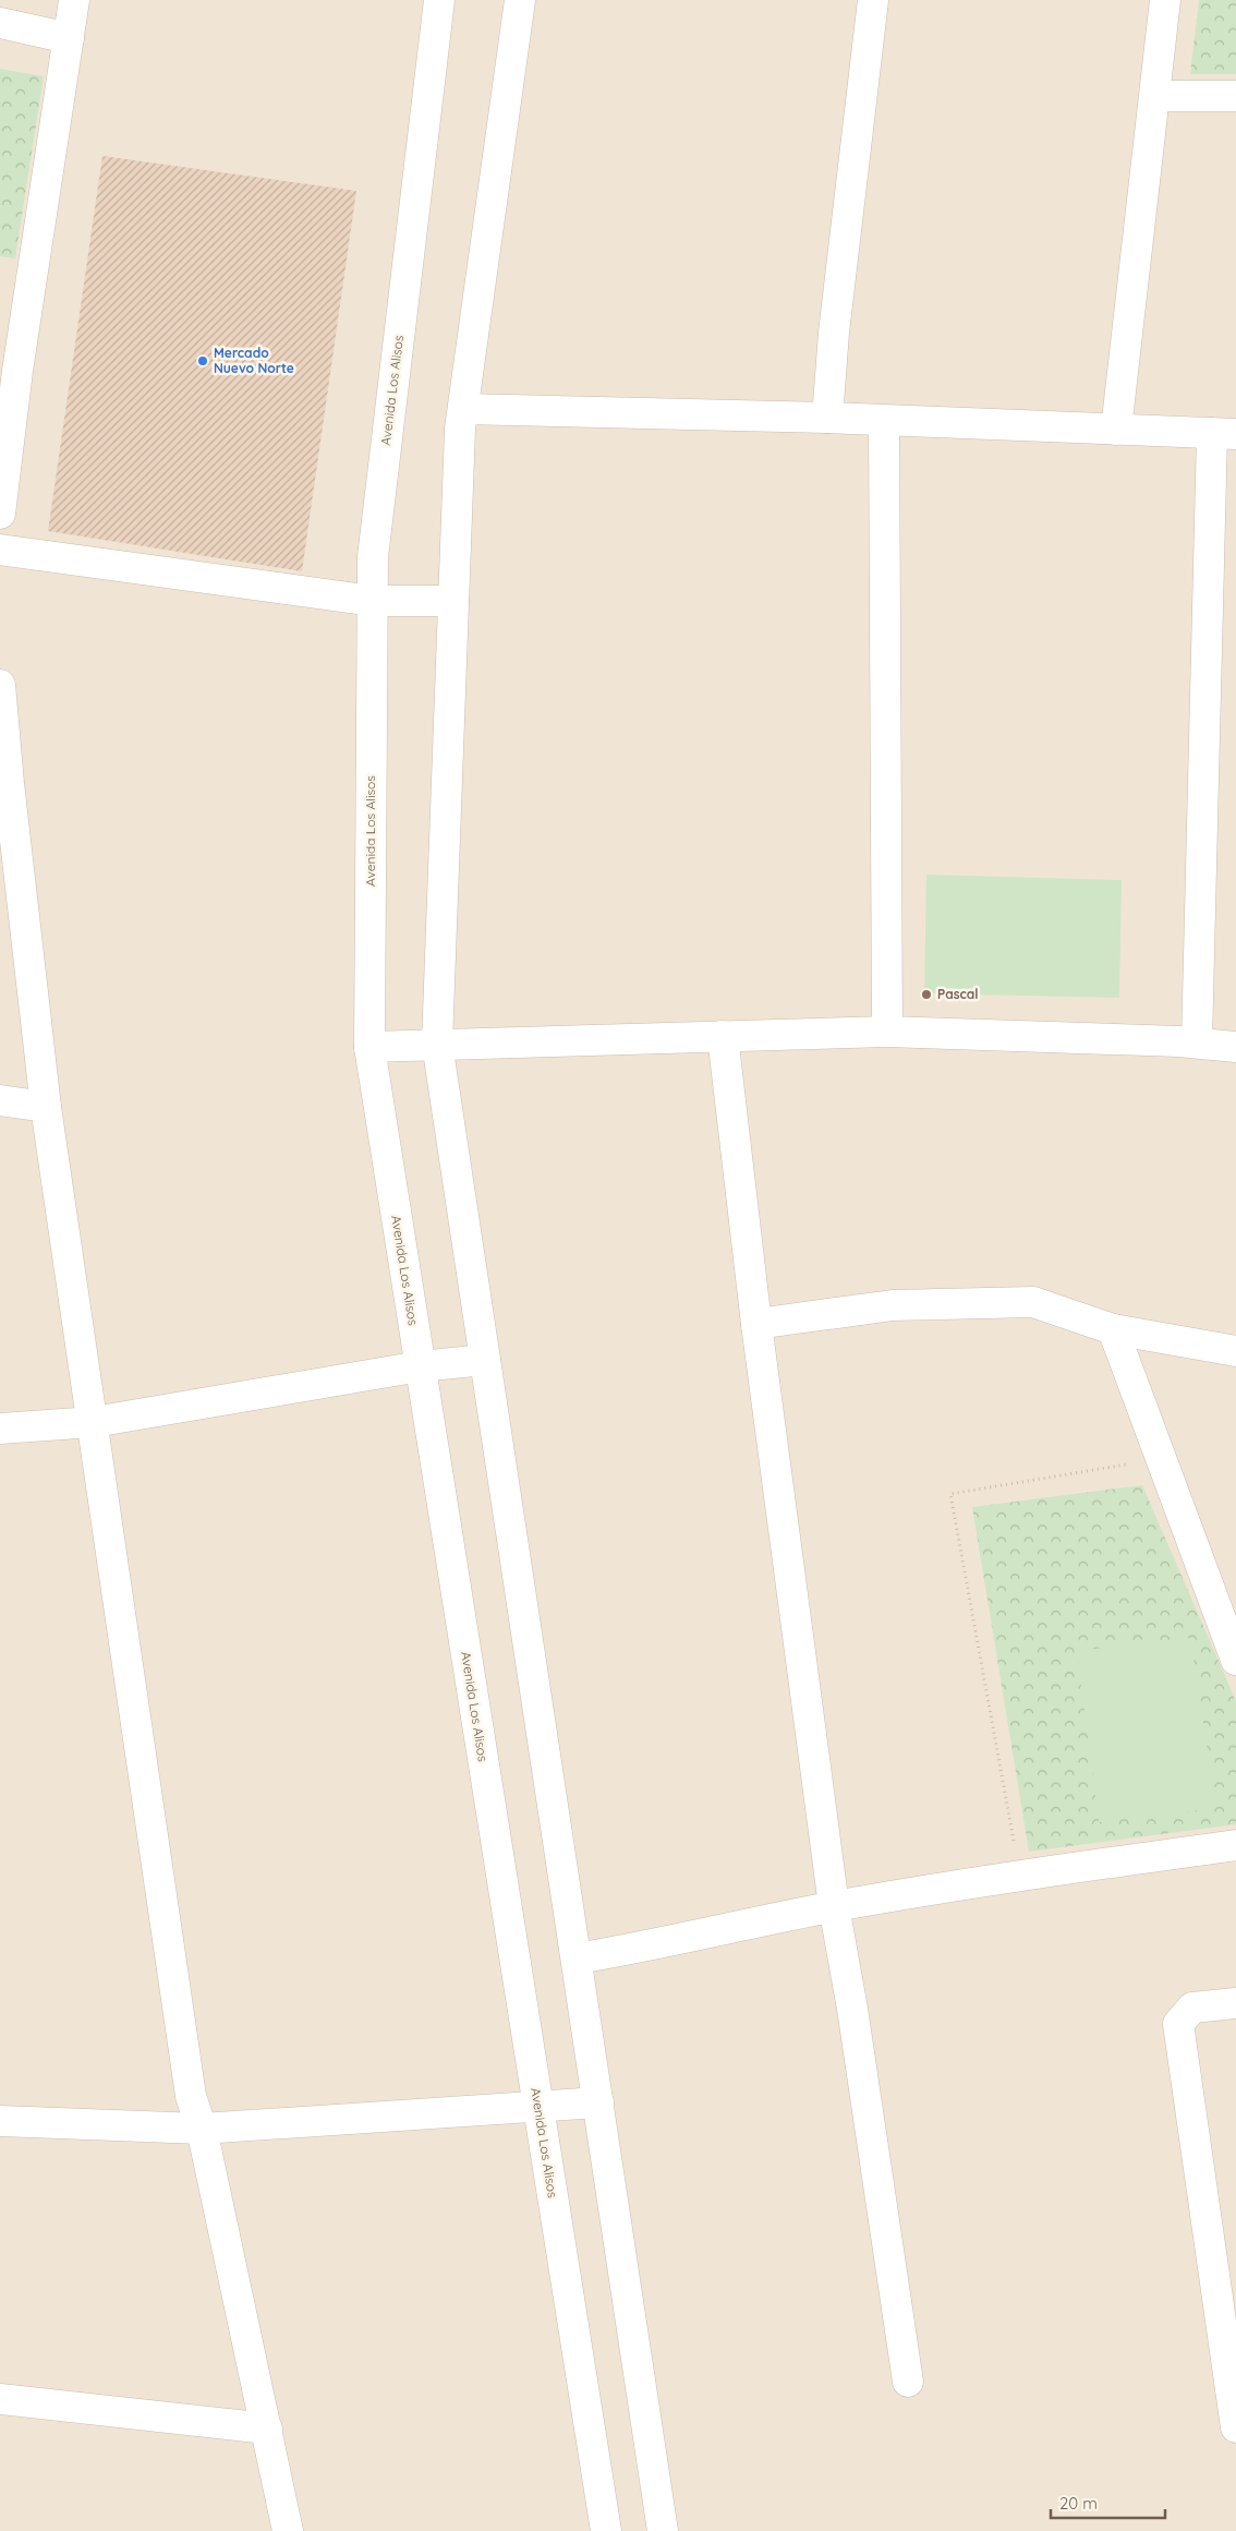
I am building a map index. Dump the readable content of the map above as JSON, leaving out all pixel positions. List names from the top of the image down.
{
  "streets": {
    "street": ["Avenida Los Alisos"]
  },
  "places": ["Mercado Nuevo Norte", "Pascal"],
  "scale_bar": "20 m"
}
